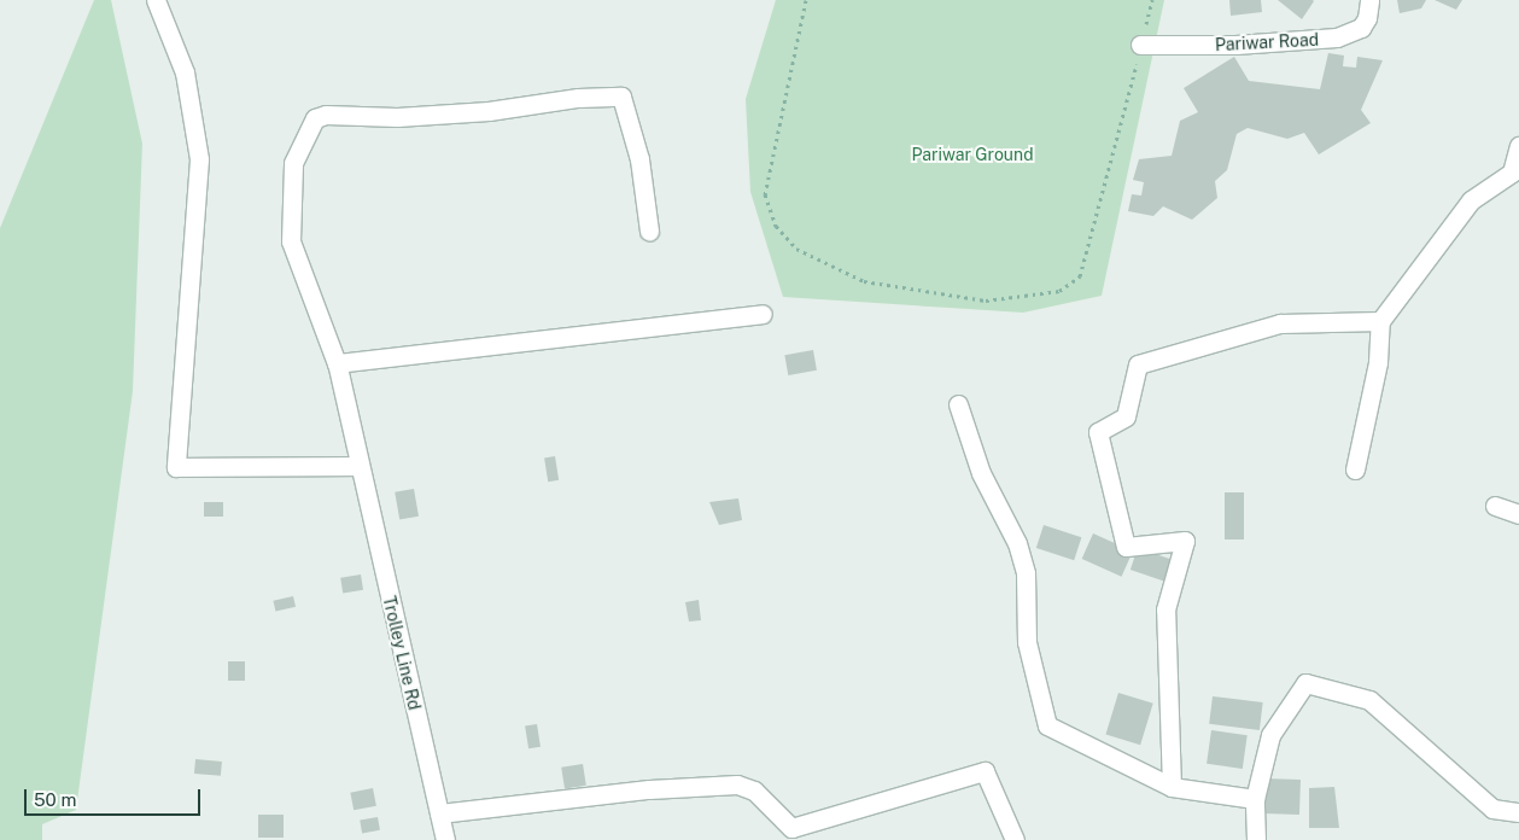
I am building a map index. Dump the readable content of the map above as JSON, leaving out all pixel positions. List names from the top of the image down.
{
  "streets": {
    "street": ["Pariwar Road", "Trolley Line Rd"]
  },
  "parks": ["Pariwar Ground"],
  "scale_bar": "50 m"
}
